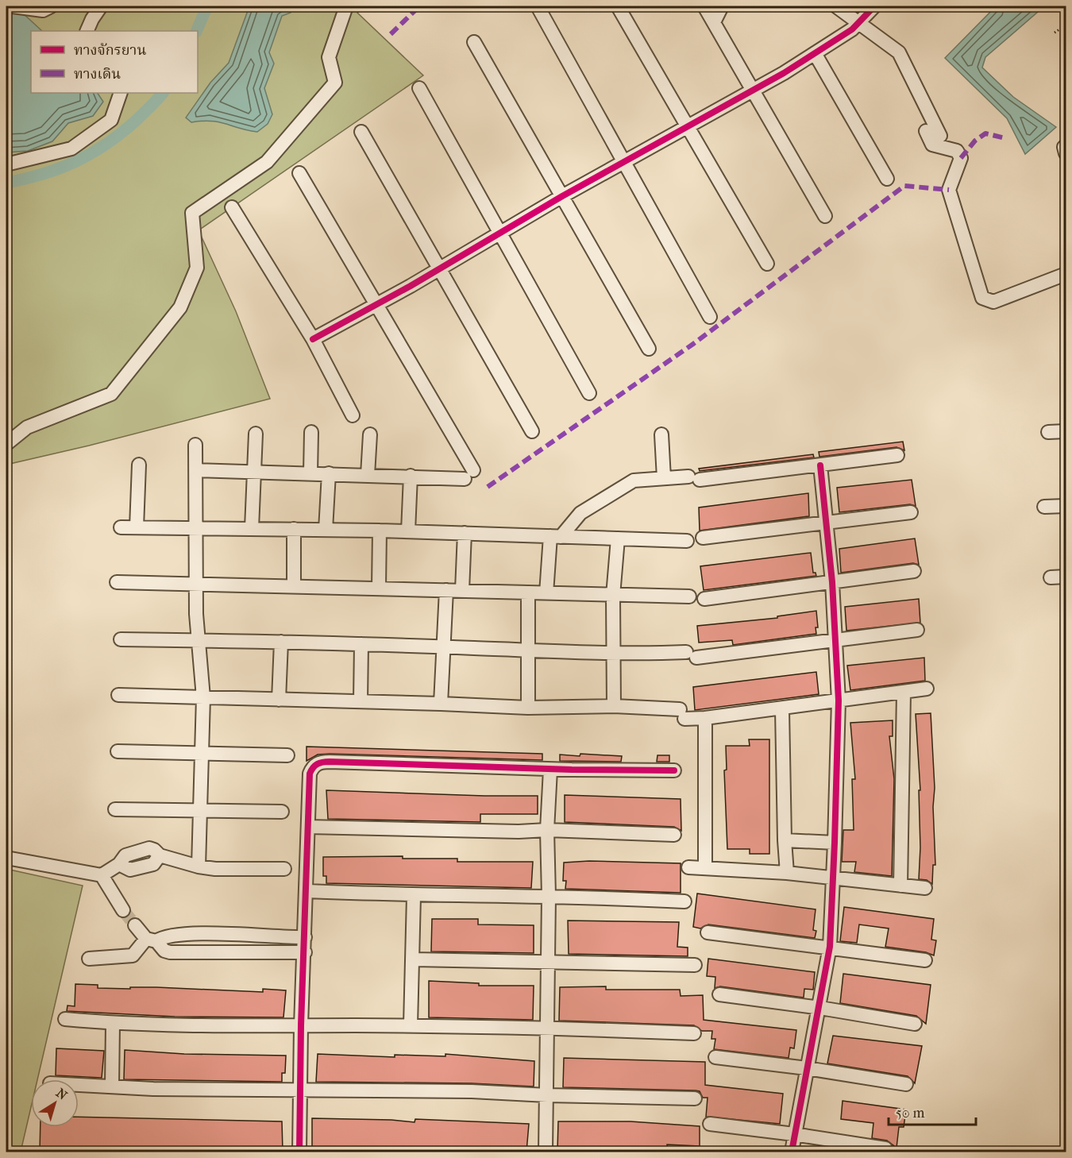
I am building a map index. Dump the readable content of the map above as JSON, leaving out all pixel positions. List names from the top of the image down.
{
  "legend": ["ทางจักรยาน", "ทางเดิน"],
  "scale_bar": "50 m",
  "north": "top right"
}
